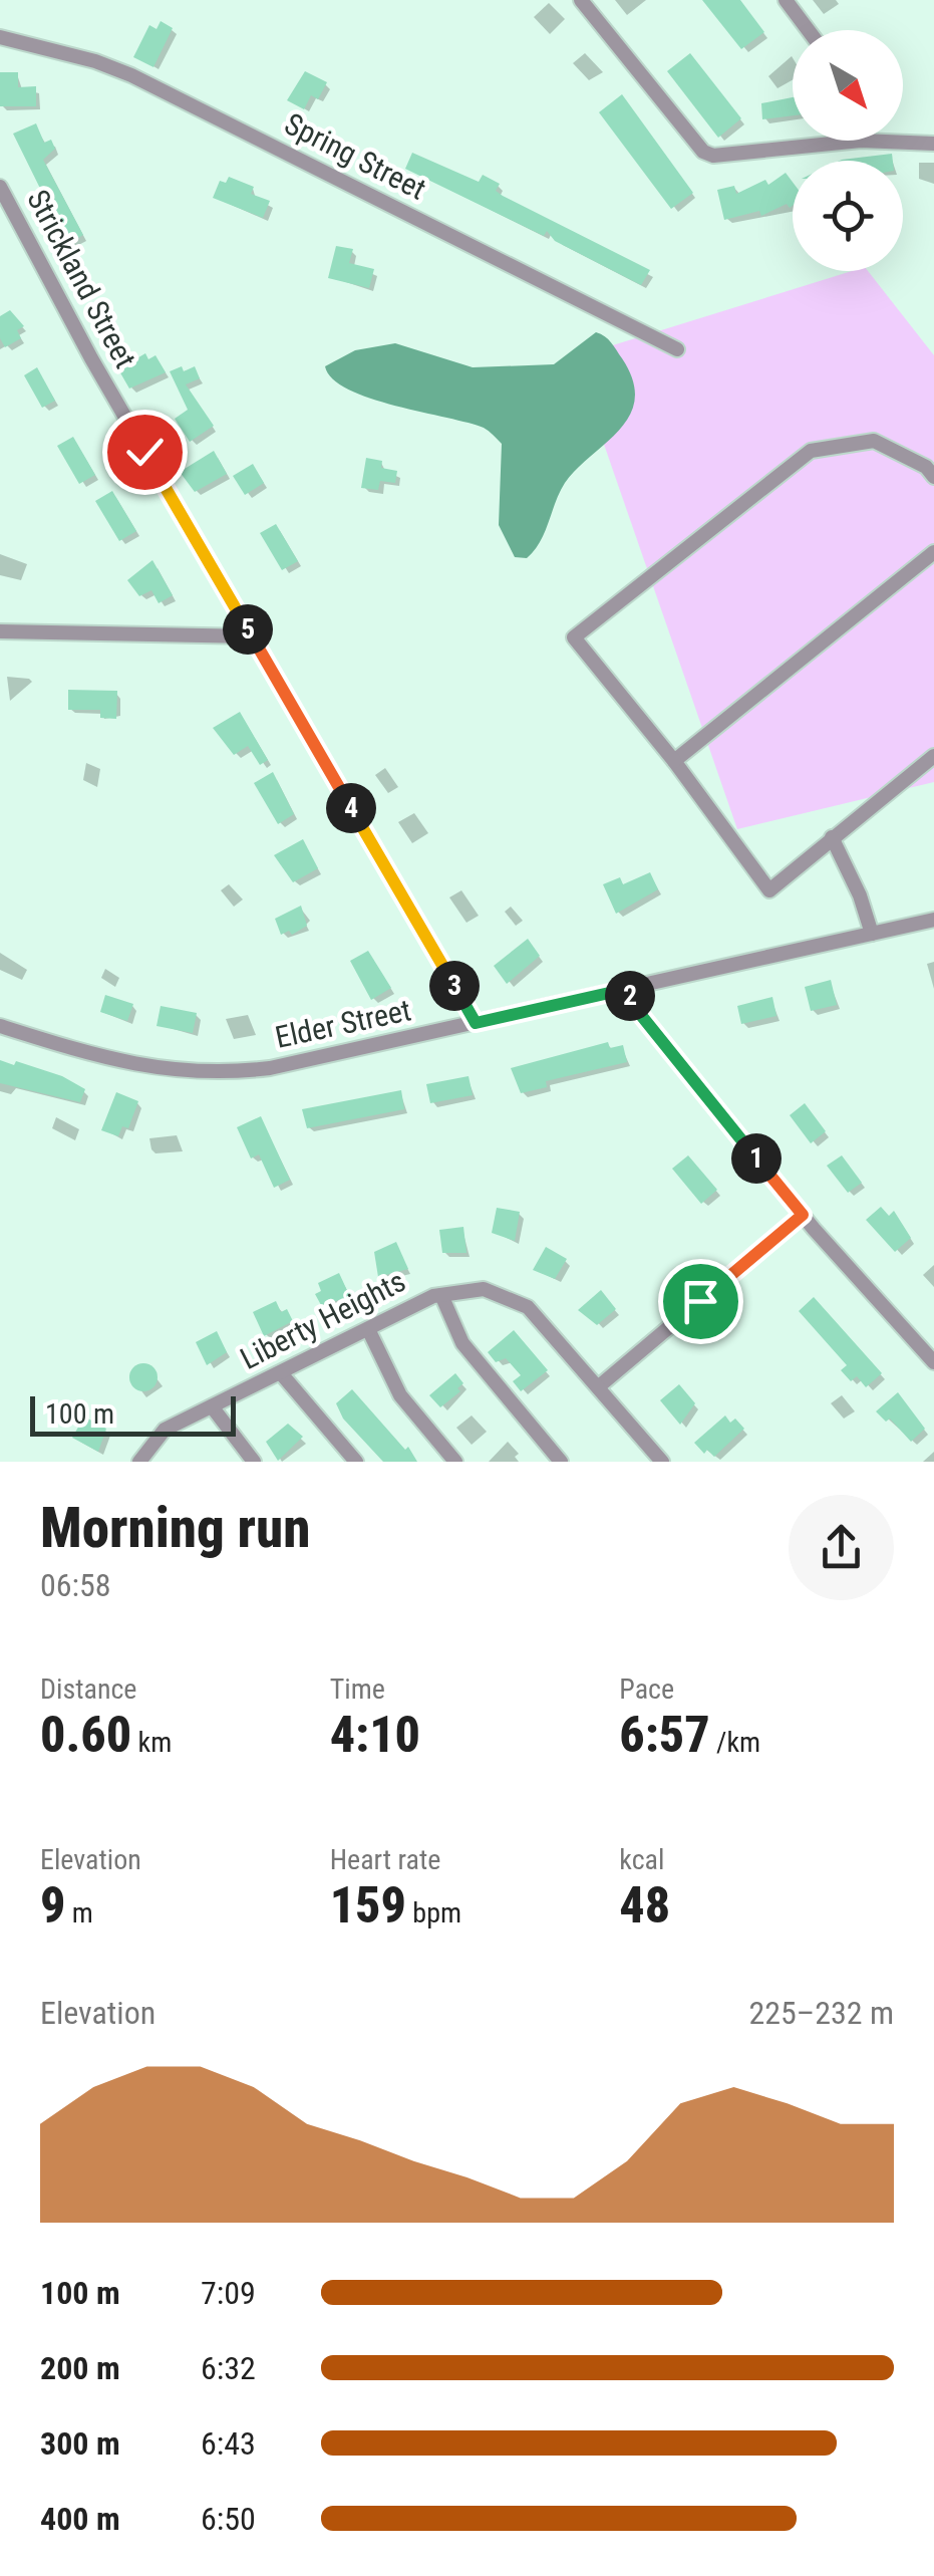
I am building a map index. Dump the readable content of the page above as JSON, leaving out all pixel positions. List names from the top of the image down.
{
  "streets": {
    "street": [
      "Spring Street",
      "Strickland Street",
      "Elder Street",
      "Liberty Heights"
    ]
  },
  "crossings": [
    ["Strickland Street", "Elder Street"]
  ],
  "scale_bar": "100 m",
  "north": "bottom right",
  "page": {
    "pins": [
      "5",
      "4",
      "3",
      "2",
      "1"
    ],
    "scale": "100 m",
    "heading": ["Morning run", "06:58"],
    "stats": [
      ["Distance", "0.60 km"],
      ["Time", "4:10"],
      ["Pace", "6:57 /km"],
      ["Elevation", "9 m"],
      ["Heart rate", "159 bpm"],
      ["kcal", "48"]
    ],
    "chart": ["Elevation", "225–232 m"],
    "list": [
      {
        "name": "100 m",
        "note": "7:09"
      },
      {
        "name": "200 m",
        "note": "6:32"
      },
      {
        "name": "300 m",
        "note": "6:43"
      },
      {
        "name": "400 m",
        "note": "6:50"
      }
    ]
  }
}
